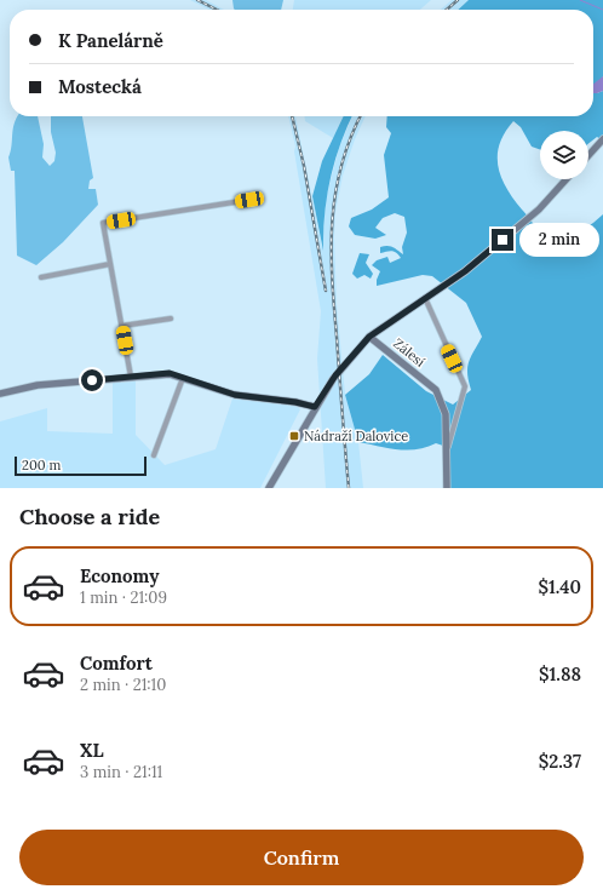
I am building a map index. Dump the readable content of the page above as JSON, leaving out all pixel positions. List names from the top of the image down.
{
  "streets": {
    "street": ["Zálesí"]
  },
  "places": {
    "transit": ["Nádraží Dalovice"]
  },
  "scale_bar": "200 m",
  "page": {
    "banner": ["K Panelárně", "Mostecká"],
    "bubble": "2 min",
    "scale": "200 m",
    "heading": "Choose a ride",
    "list": [
      {
        "name": "Economy",
        "note": "1 min · 21:09",
        "value": "$1.40"
      },
      {
        "name": "Comfort",
        "note": "2 min · 21:10",
        "value": "$1.88"
      },
      {
        "name": "XL",
        "note": "3 min · 21:11",
        "value": "$2.37"
      }
    ],
    "buttons": "Confirm"
  }
}
